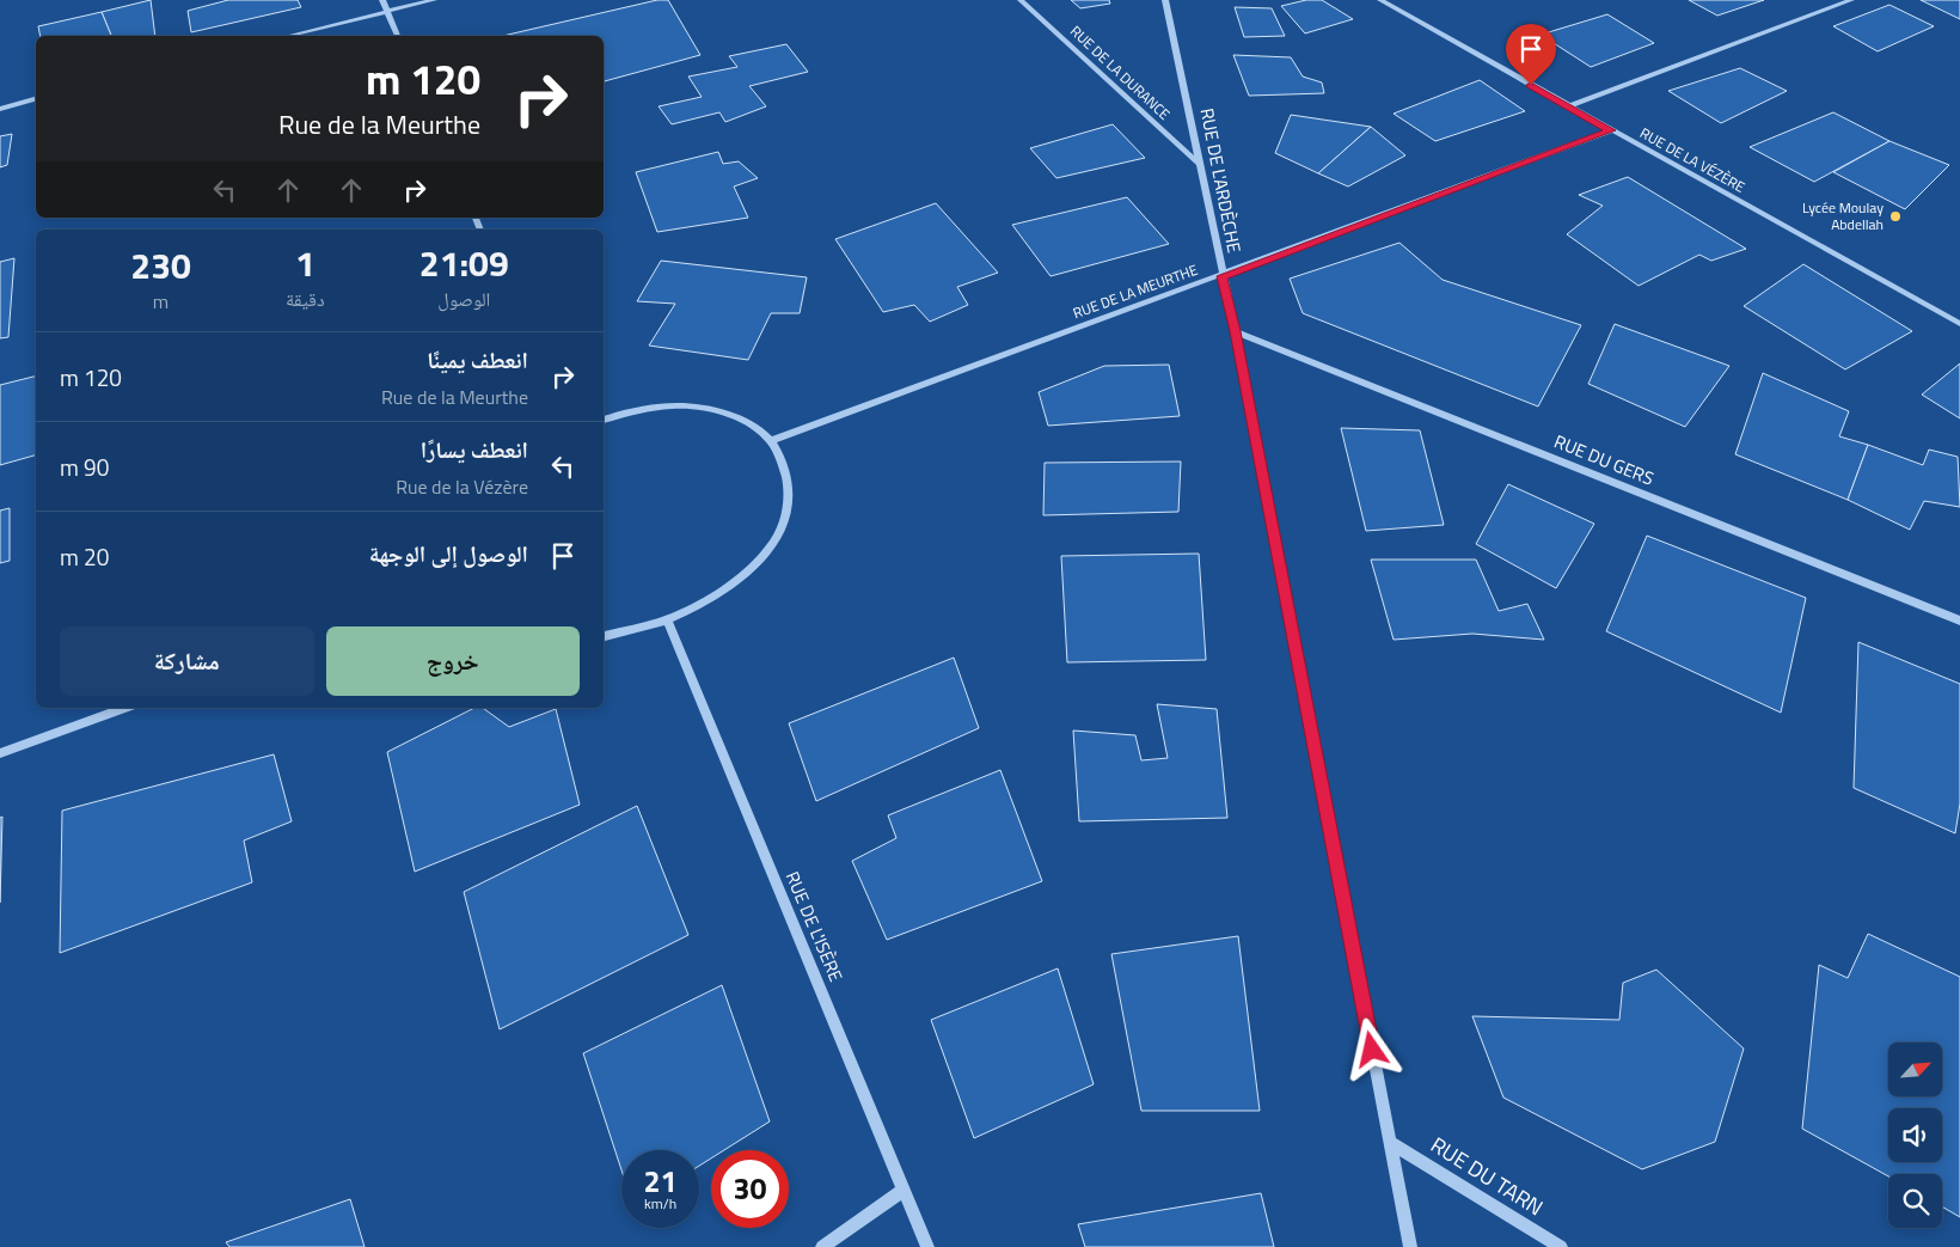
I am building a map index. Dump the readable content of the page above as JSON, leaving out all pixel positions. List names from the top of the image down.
{
  "streets": {
    "street": [
      "RUE DE LA DURANCE",
      "RUE DE LA VÉZÈRE",
      "RUE DE L'ARDÈCHE",
      "RUE DE LA MEURTHE",
      "RUE DU GERS",
      "RUE DE L'ISÈRE",
      "RUE DU TARN"
    ]
  },
  "crossings": [
    ["RUE DE LA DURANCE", "RUE DE L'ARDÈCHE"],
    ["RUE DE LA VÉZÈRE", "RUE DE LA MEURTHE"],
    ["RUE DE L'ARDÈCHE", "RUE DE LA MEURTHE"],
    ["RUE DE L'ARDÈCHE", "RUE DU GERS"],
    ["RUE DE L'ARDÈCHE", "RUE DU TARN"]
  ],
  "places": ["Lycée Moulay Abdellah"],
  "north": "top right",
  "page": {
    "turn": ["120 m", "Rue de la Meurthe"],
    "eta": [
      "21:09",
      "الوصول",
      "1",
      "دقيقة",
      "230",
      "m"
    ],
    "list": [
      {
        "name": "انعطف يمينًا",
        "note": "Rue de la Meurthe",
        "value": "120 m"
      },
      {
        "name": "انعطف يسارًا",
        "note": "Rue de la Vézère",
        "value": "90 m"
      },
      {
        "name": "الوصول إلى الوجهة",
        "value": "20 m"
      }
    ],
    "buttons": ["خروج", "مشاركة"],
    "speed": "21 km/h",
    "limit": "30"
  }
}
